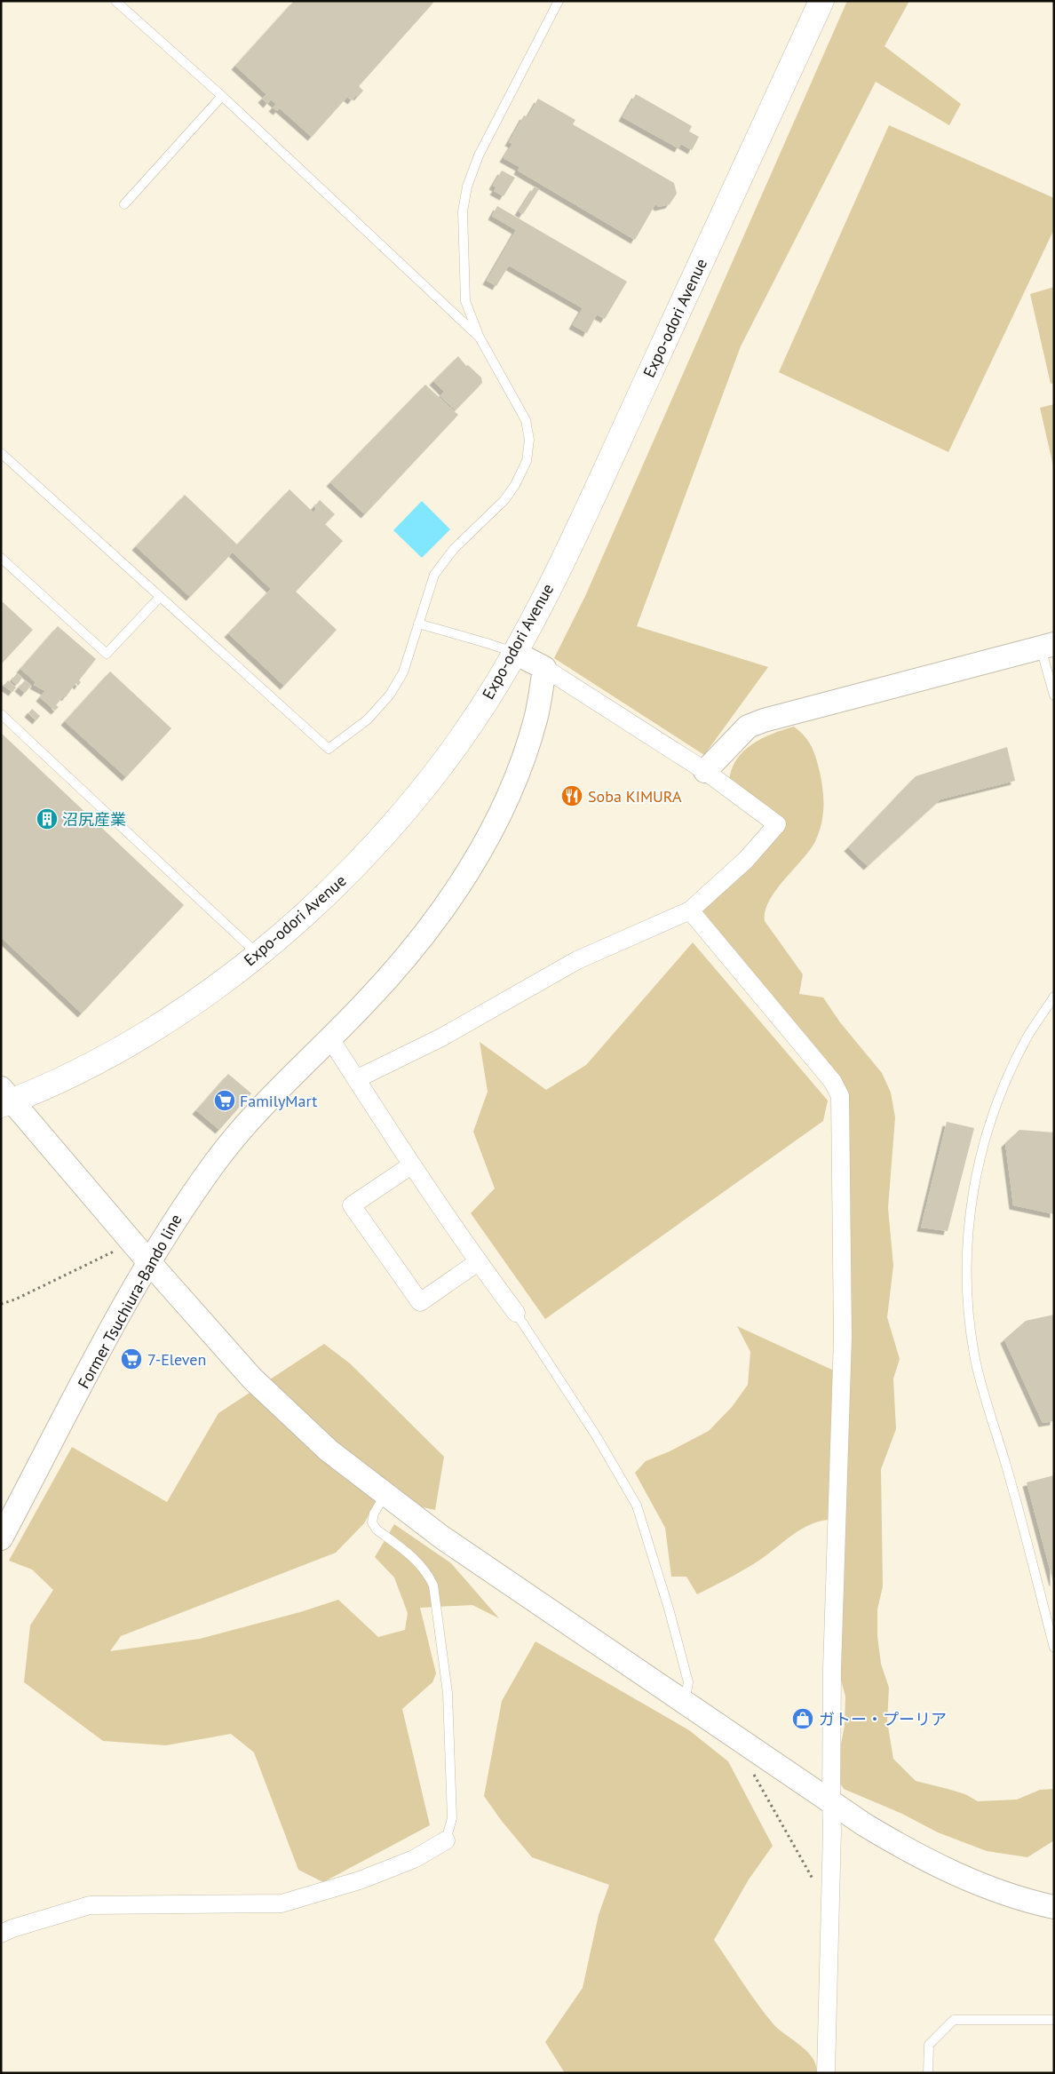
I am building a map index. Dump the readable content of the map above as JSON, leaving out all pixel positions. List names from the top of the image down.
{
  "streets": {
    "main road": ["Expo-odori Avenue"],
    "street": ["Former Tsuchiura-Bando line"]
  },
  "places": {
    "restaurant": ["Soba KIMURA"],
    "building": ["沼尻産業"],
    "supermarket": ["FamilyMart", "7-Eleven"],
    "shop": ["ガトー・プーリア"]
  }
}
